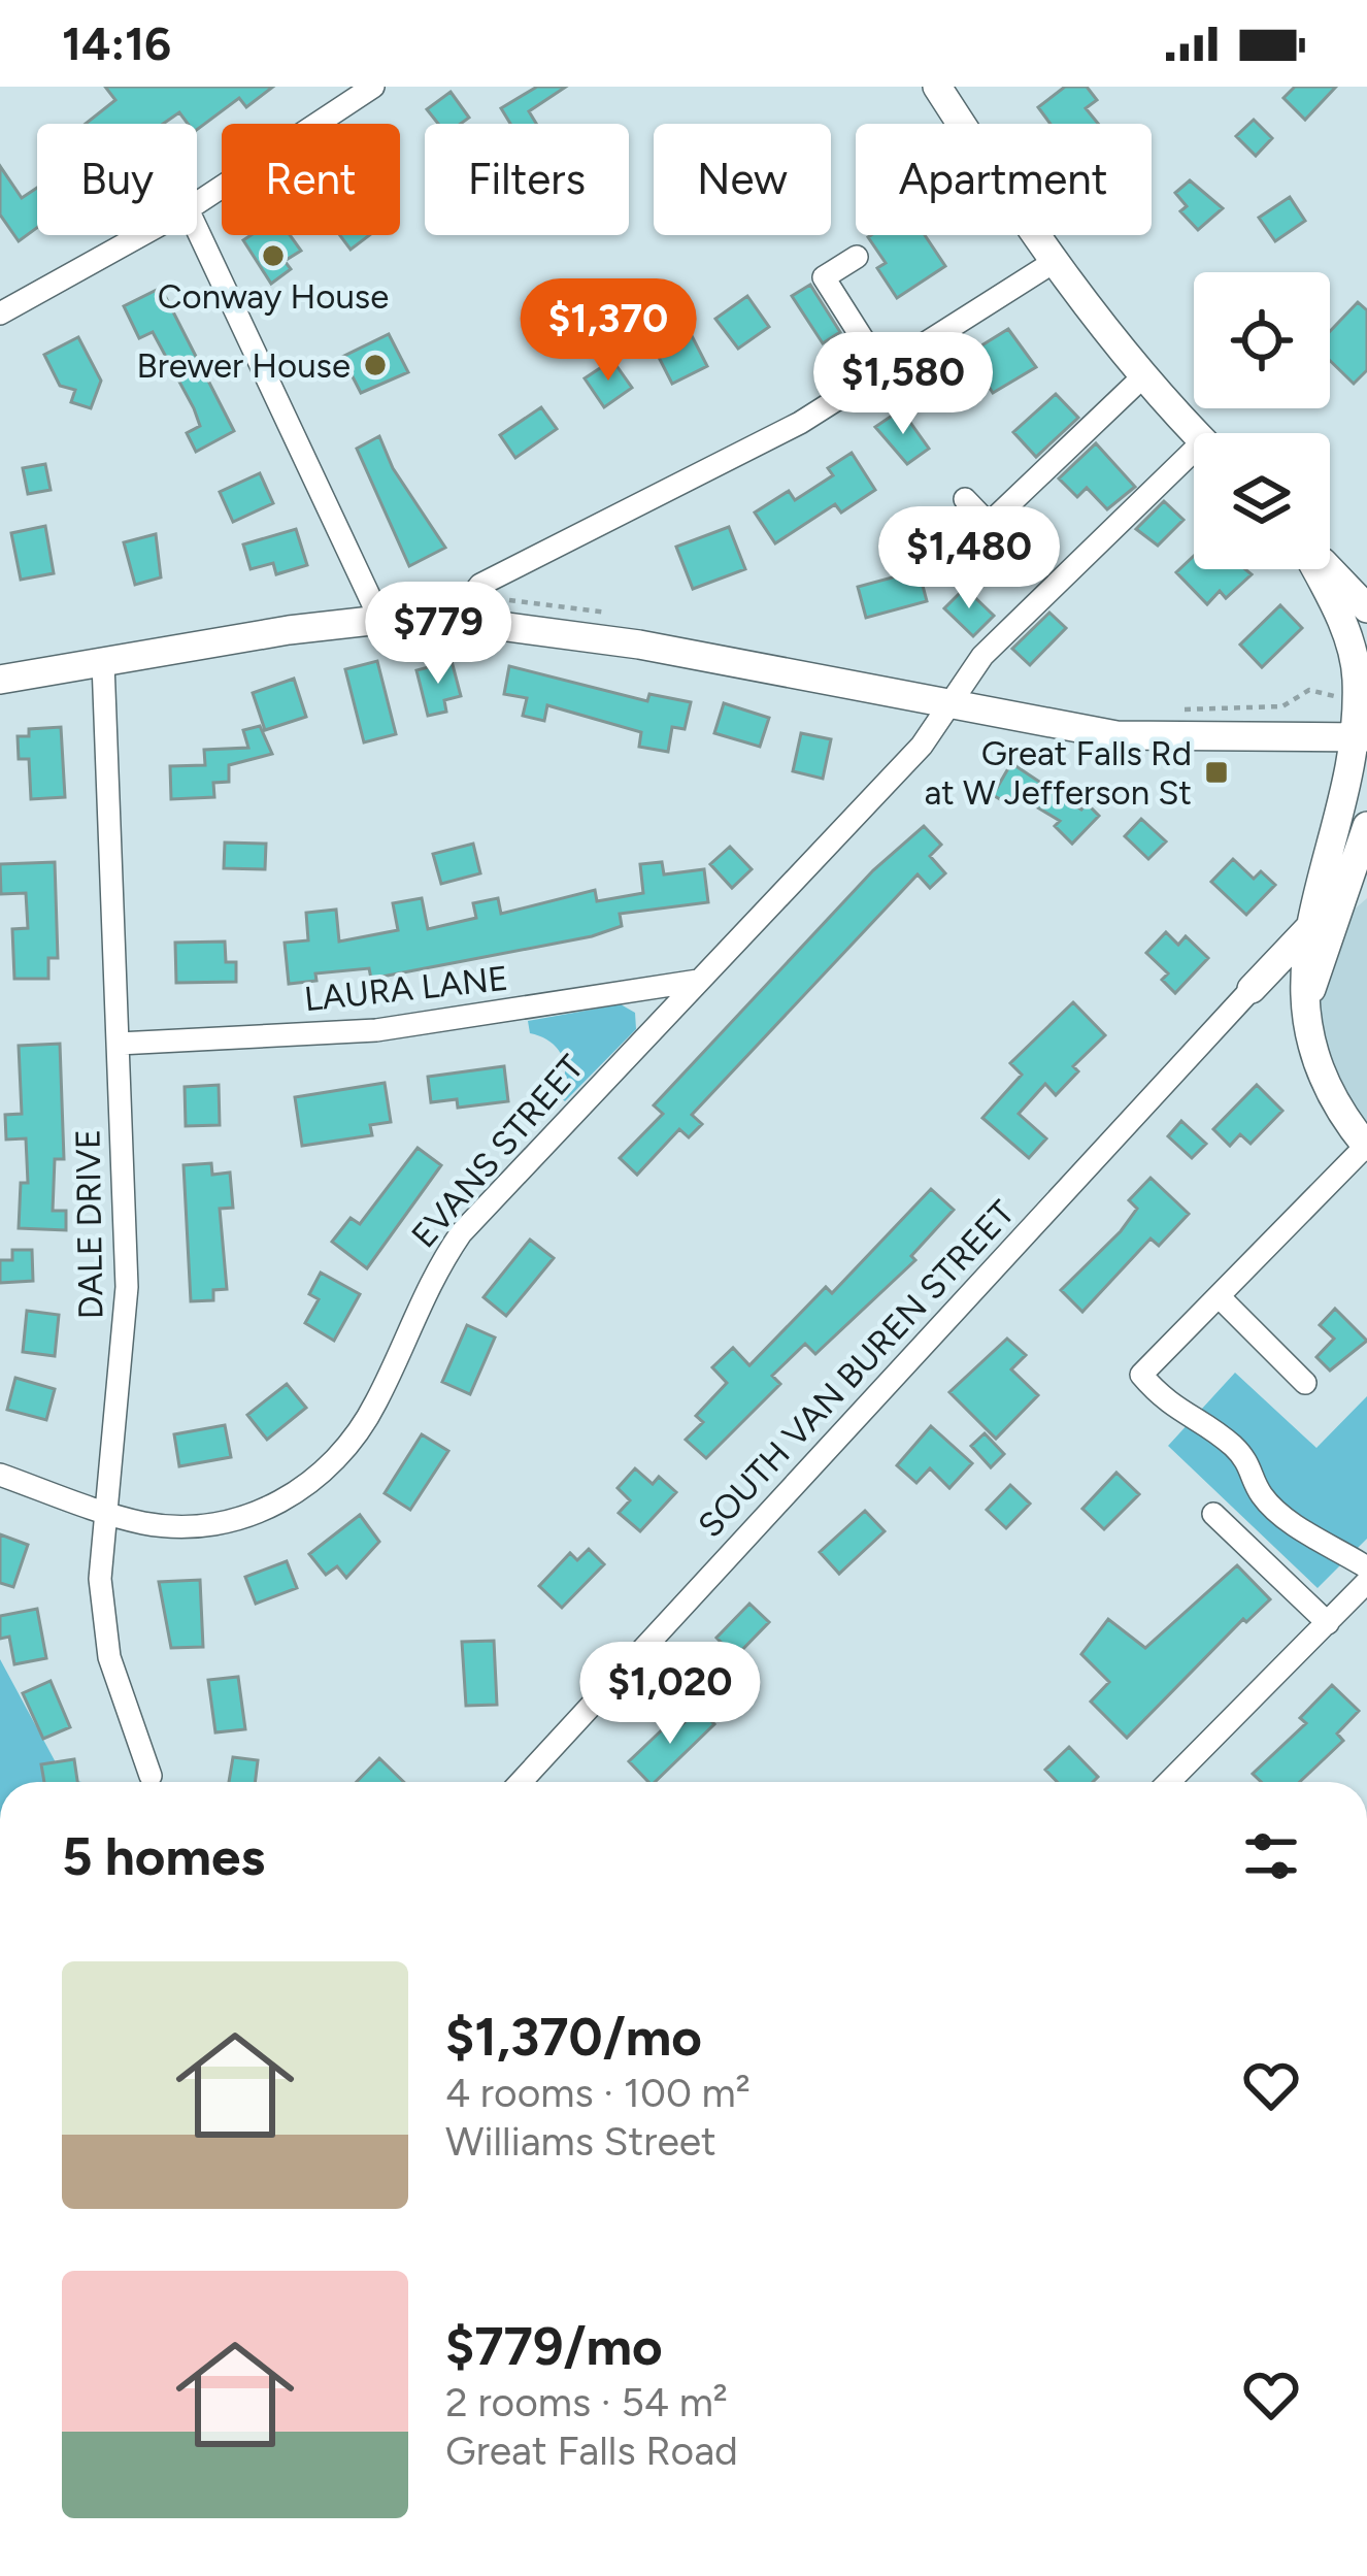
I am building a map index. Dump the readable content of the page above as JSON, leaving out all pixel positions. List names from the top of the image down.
{
  "streets": {
    "street": [
      "LAURA LANE",
      "EVANS STREET",
      "DALE DRIVE",
      "SOUTH VAN BUREN STREET"
    ]
  },
  "crossings": [
    ["LAURA LANE", "EVANS STREET"],
    ["LAURA LANE", "DALE DRIVE"],
    ["EVANS STREET", "DALE DRIVE"]
  ],
  "places": {
    "other": ["Conway House", "Brewer House"],
    "transit": ["Great Falls Rd at W Jefferson St"]
  },
  "page": {
    "status": "14:16",
    "chip": [
      "Buy",
      "Rent",
      "Filters",
      "New",
      "Apartment"
    ],
    "price": [
      "$1,370",
      "$1,580",
      "$1,480",
      "$779",
      "$1,020"
    ],
    "heading": "5 homes",
    "list": [
      {
        "name": "$1,370/mo",
        "note": "4 rooms · 100 m² · Williams Street"
      },
      {
        "name": "$779/mo",
        "note": "2 rooms · 54 m² · Great Falls Road"
      }
    ]
  }
}
